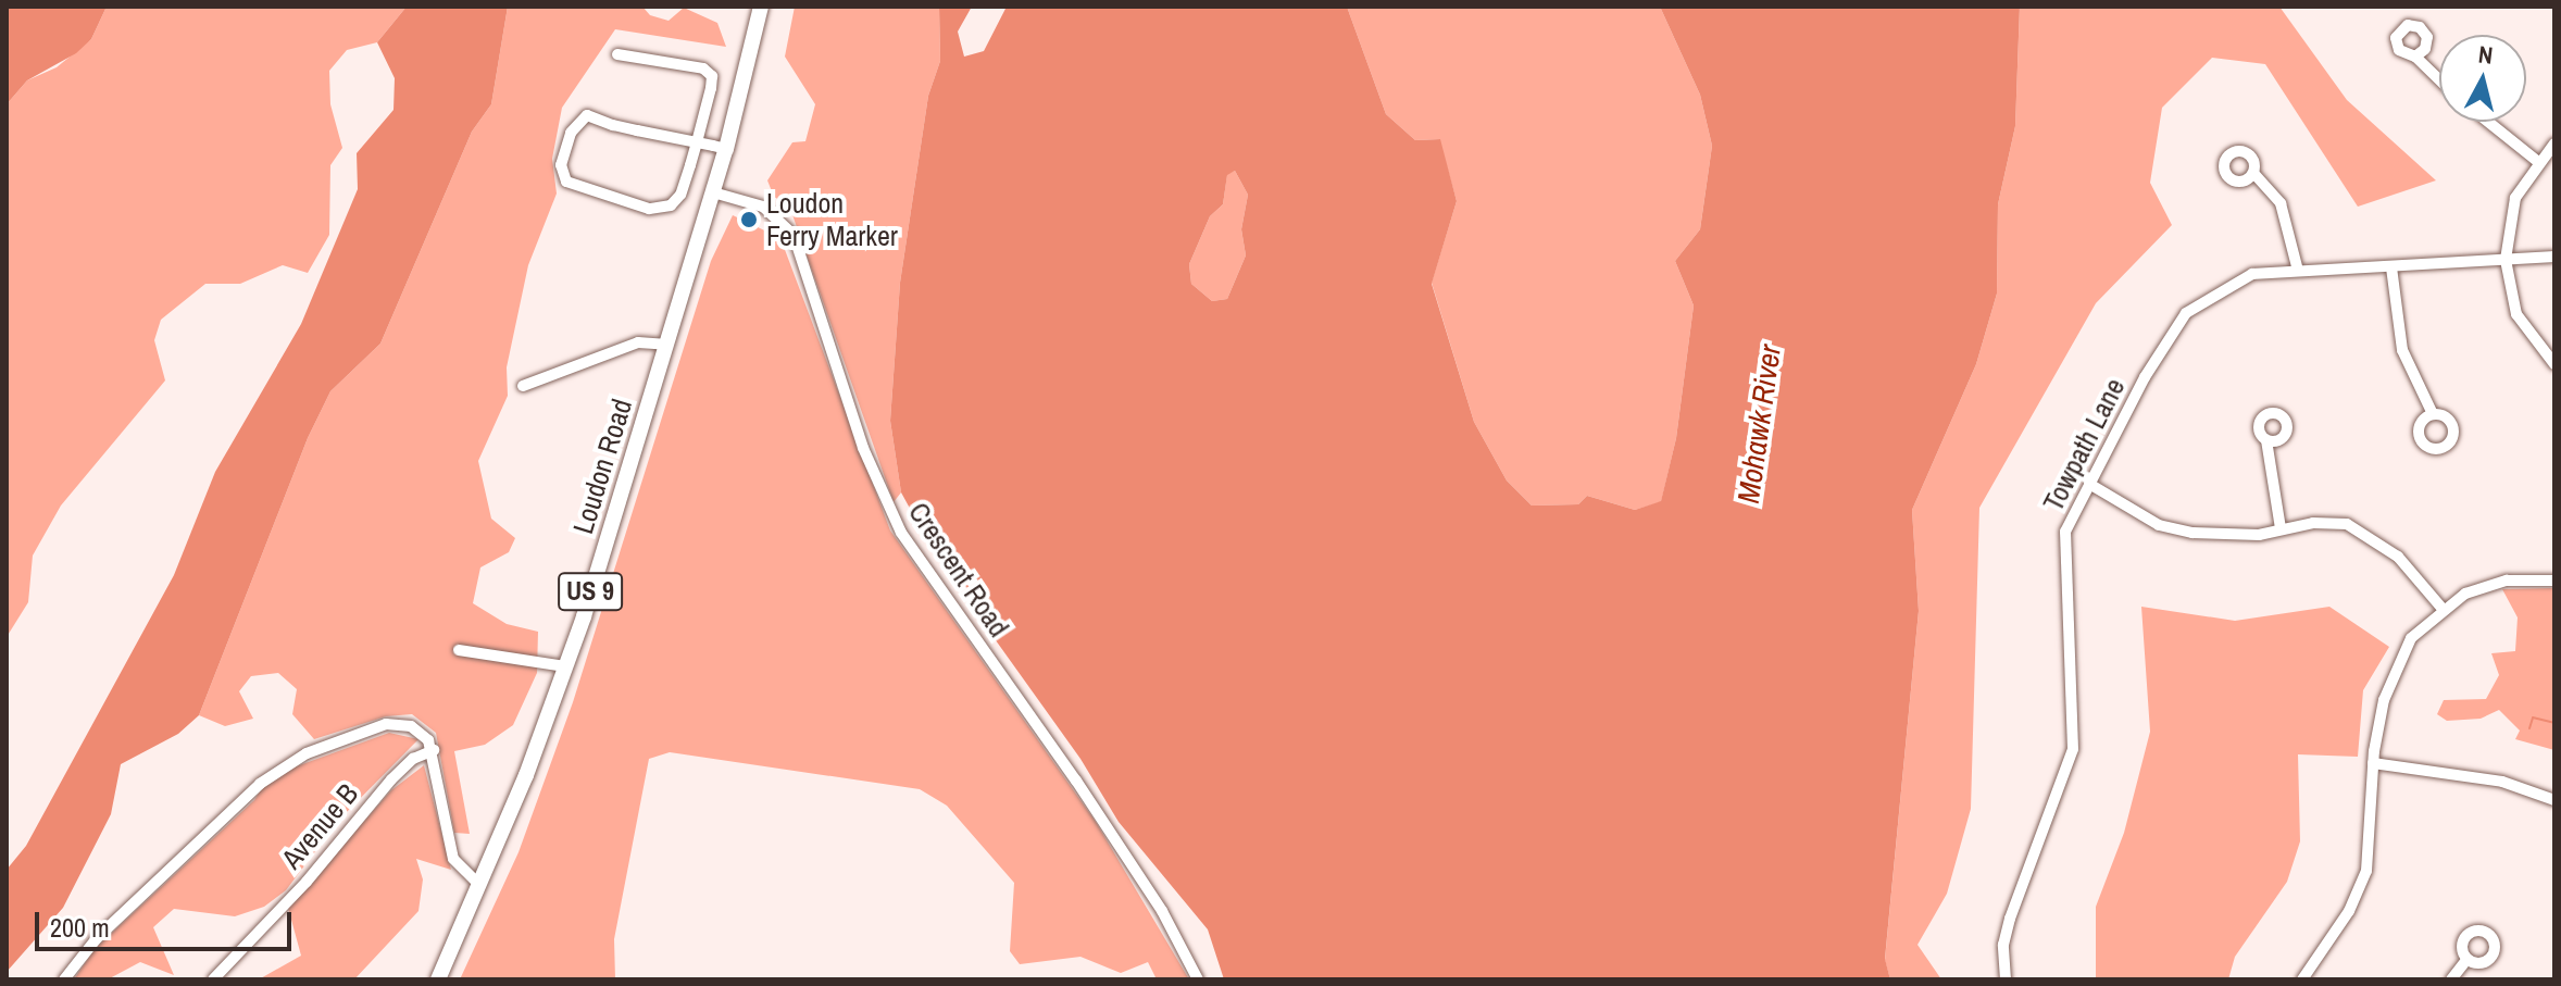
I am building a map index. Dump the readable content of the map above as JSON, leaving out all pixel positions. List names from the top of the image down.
{
  "streets": {
    "main road": ["Loudon Road", "US 9"],
    "street": ["Towpath Lane", "Crescent Road", "Avenue B"]
  },
  "crossings": [
    ["Loudon Road", "Crescent Road"]
  ],
  "water": ["Mohawk River"],
  "places": ["Loudon Ferry Marker"],
  "scale_bar": "200 m",
  "north": "top"
}
